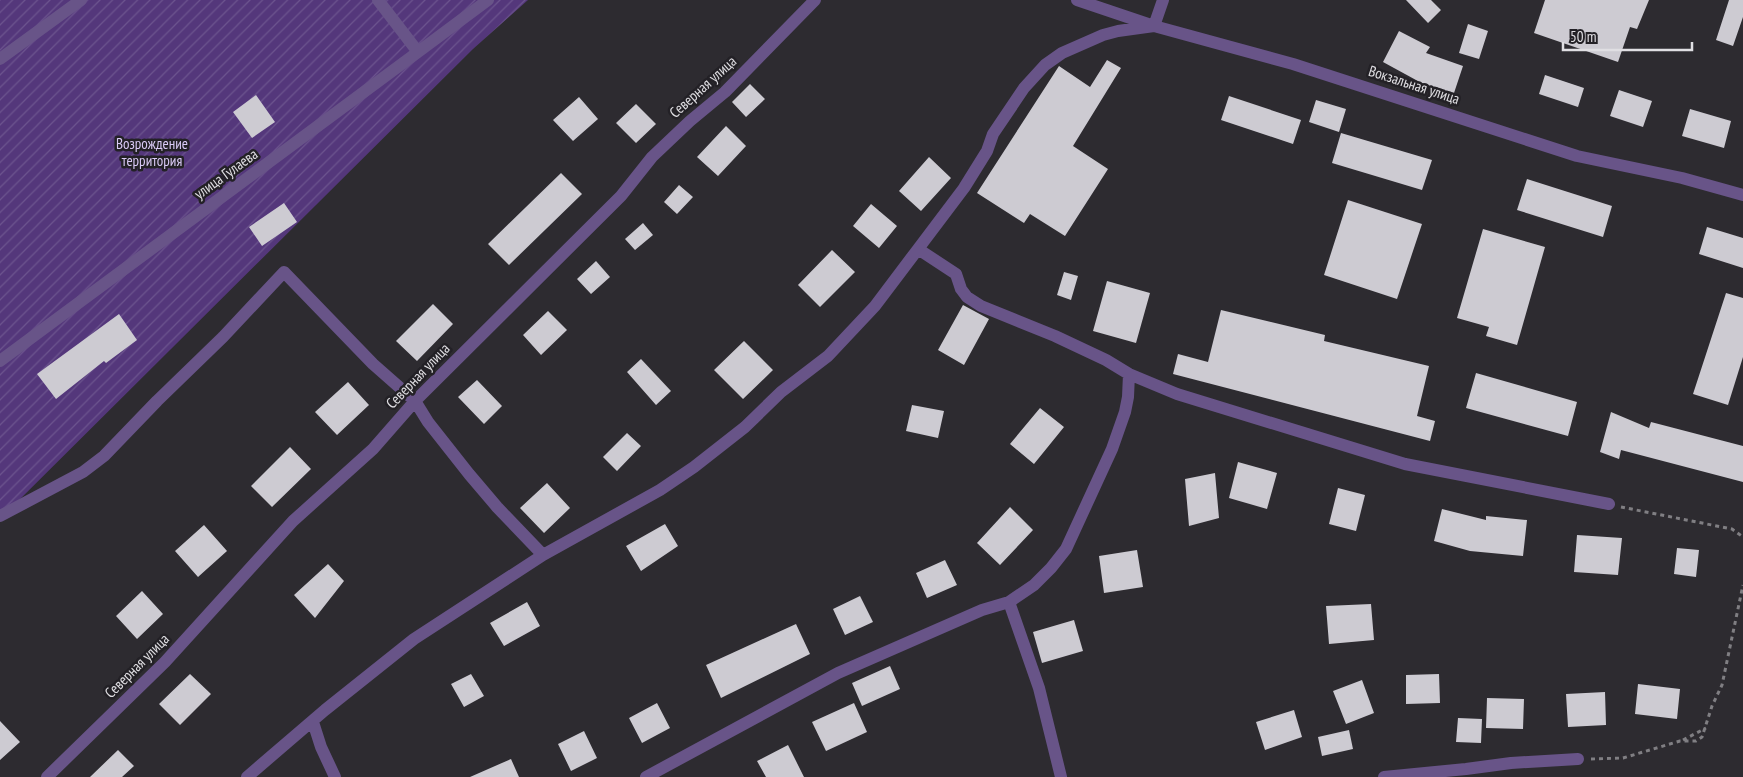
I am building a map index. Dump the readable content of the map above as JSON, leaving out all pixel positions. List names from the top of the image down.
{
  "streets": {
    "street": ["Вокзальная улица", "Северная улица", "улица Гулаева"]
  },
  "parks": ["Возрождение территория"],
  "scale_bar": "50 m"
}
